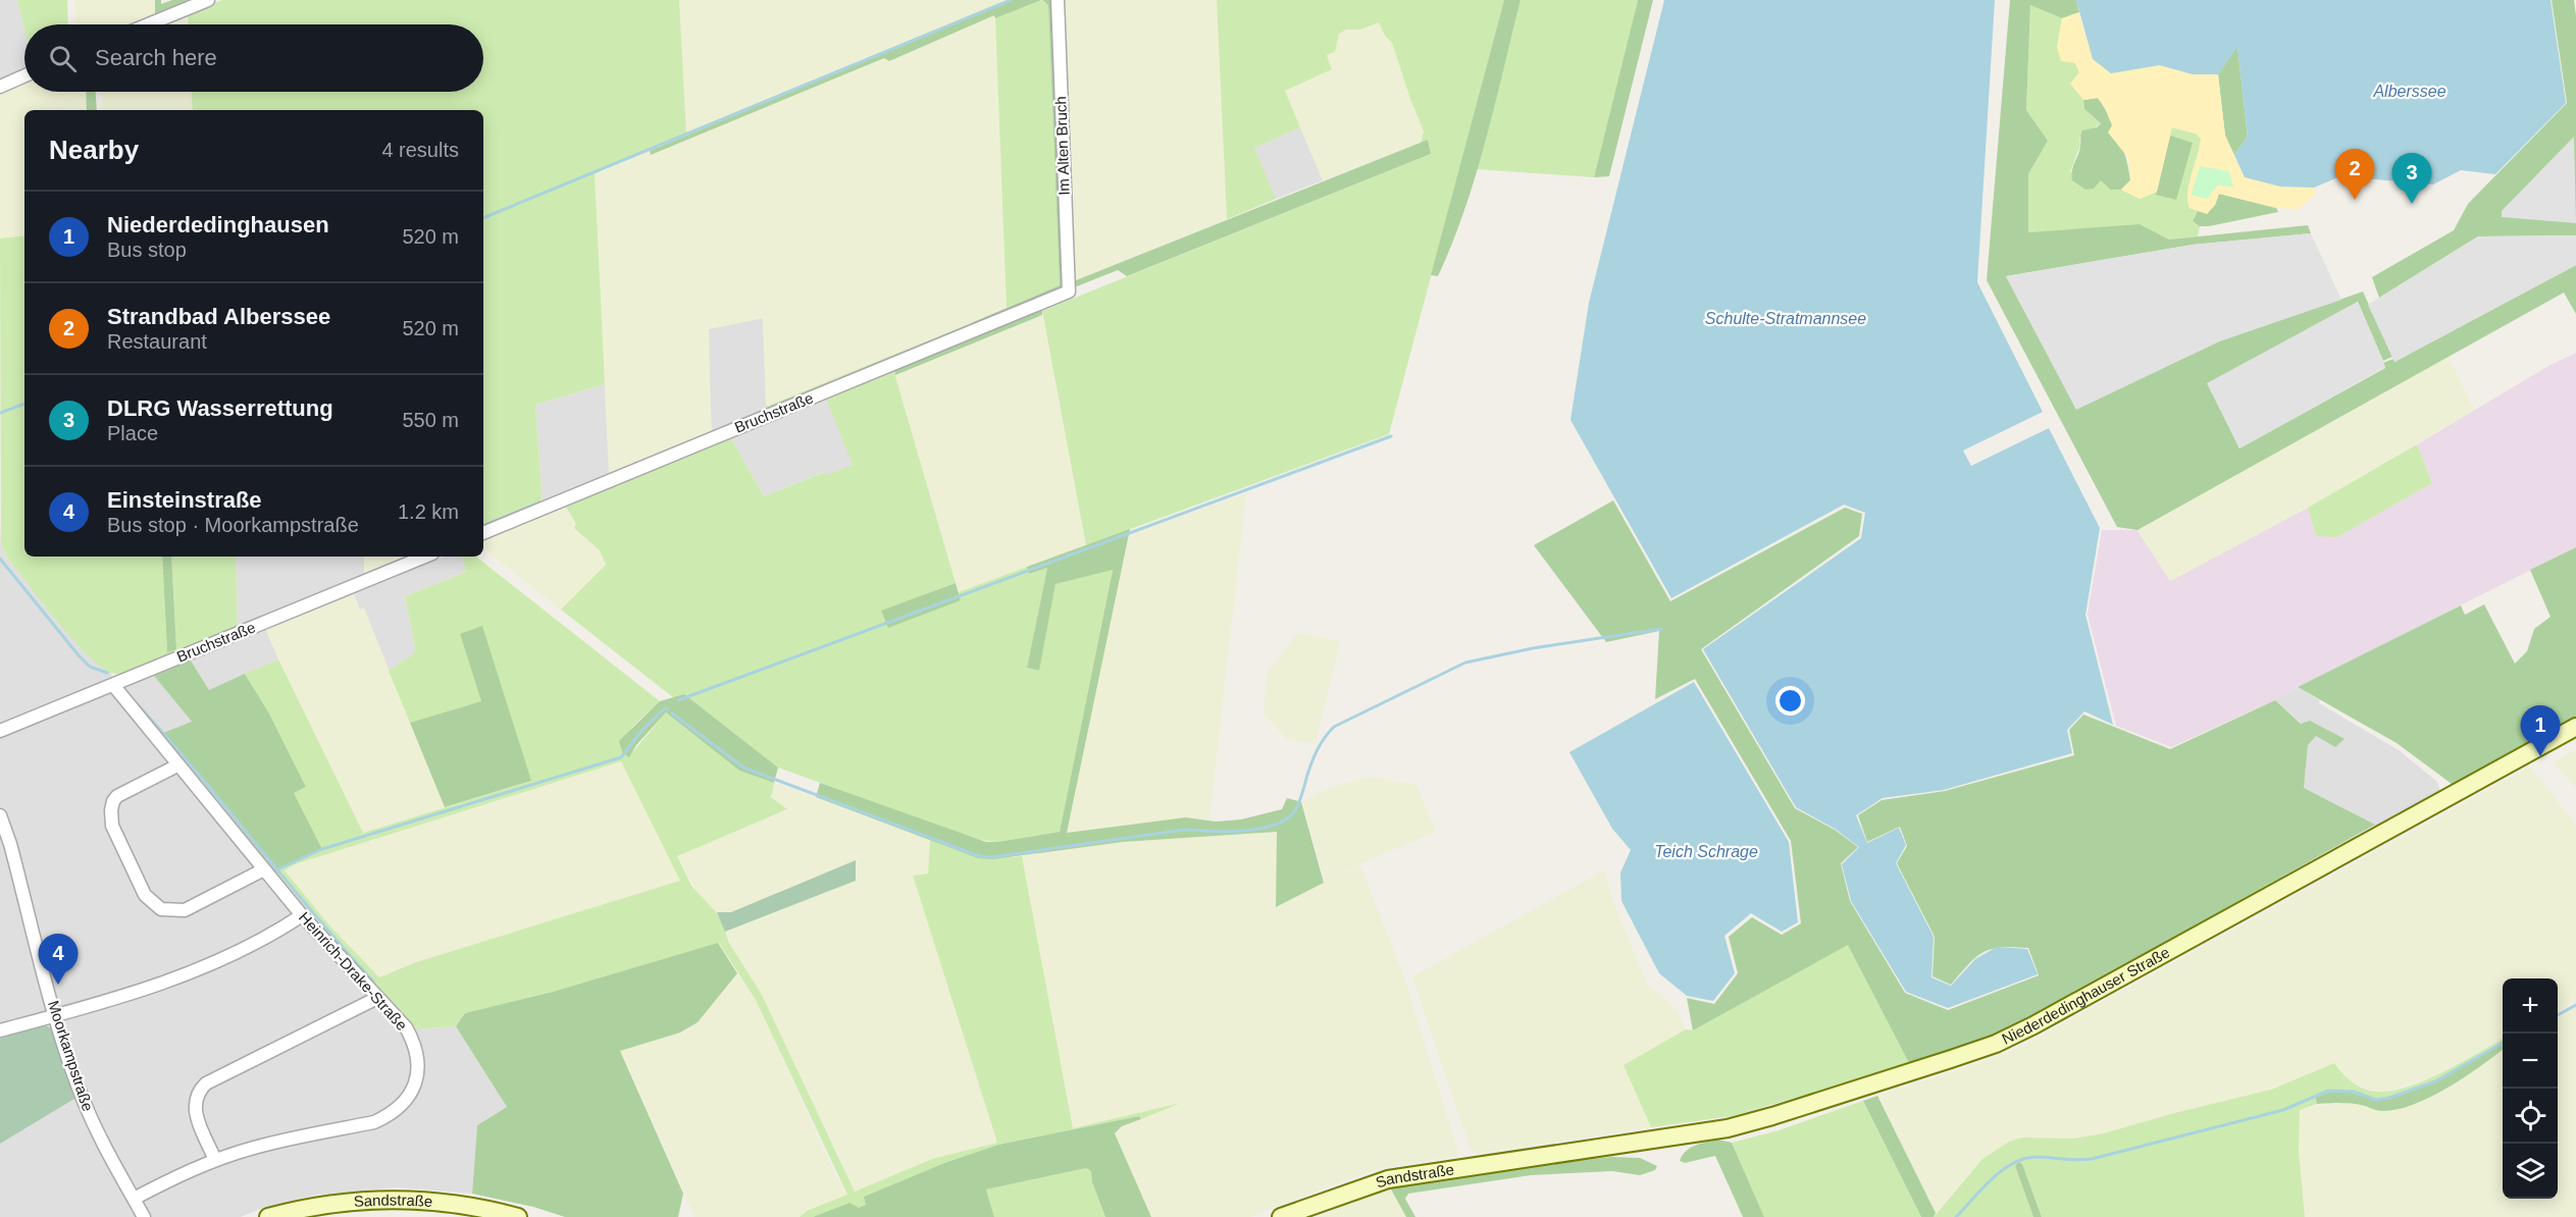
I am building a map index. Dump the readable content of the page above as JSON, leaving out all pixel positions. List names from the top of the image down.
{
  "streets": {
    "main road": ["Niederdedinghauser Straße", "Sandstraße"],
    "street": [
      "Im Alten Bruch",
      "Bruchstraße",
      "Heinrich-Drake-Straße",
      "Moorkampstraße"
    ]
  },
  "crossings": [
    ["Im Alten Bruch", "Bruchstraße"],
    ["Bruchstraße", "Heinrich-Drake-Straße"],
    ["Heinrich-Drake-Straße", "Moorkampstraße"],
    ["Niederdedinghauser Straße", "Sandstraße"]
  ],
  "water": ["Alberssee", "Schulte-Stratmannsee", "Teich Schrage"],
  "page": {
    "search": "Search here",
    "heading": ["Nearby", "4 results"],
    "pins": [
      "2",
      "3",
      "1",
      "4"
    ],
    "list": [
      {
        "mark": "1",
        "name": "Niederdedinghausen",
        "note": "Bus stop",
        "value": "520 m"
      },
      {
        "mark": "2",
        "name": "Strandbad Alberssee",
        "note": "Restaurant",
        "value": "520 m"
      },
      {
        "mark": "3",
        "name": "DLRG Wasserrettung",
        "note": "Place",
        "value": "550 m"
      },
      {
        "mark": "4",
        "name": "Einsteinstraße",
        "note": "Bus stop · Moorkampstraße",
        "value": "1.2 km"
      }
    ],
    "map_buttons": ["+", "−"]
  }
}
